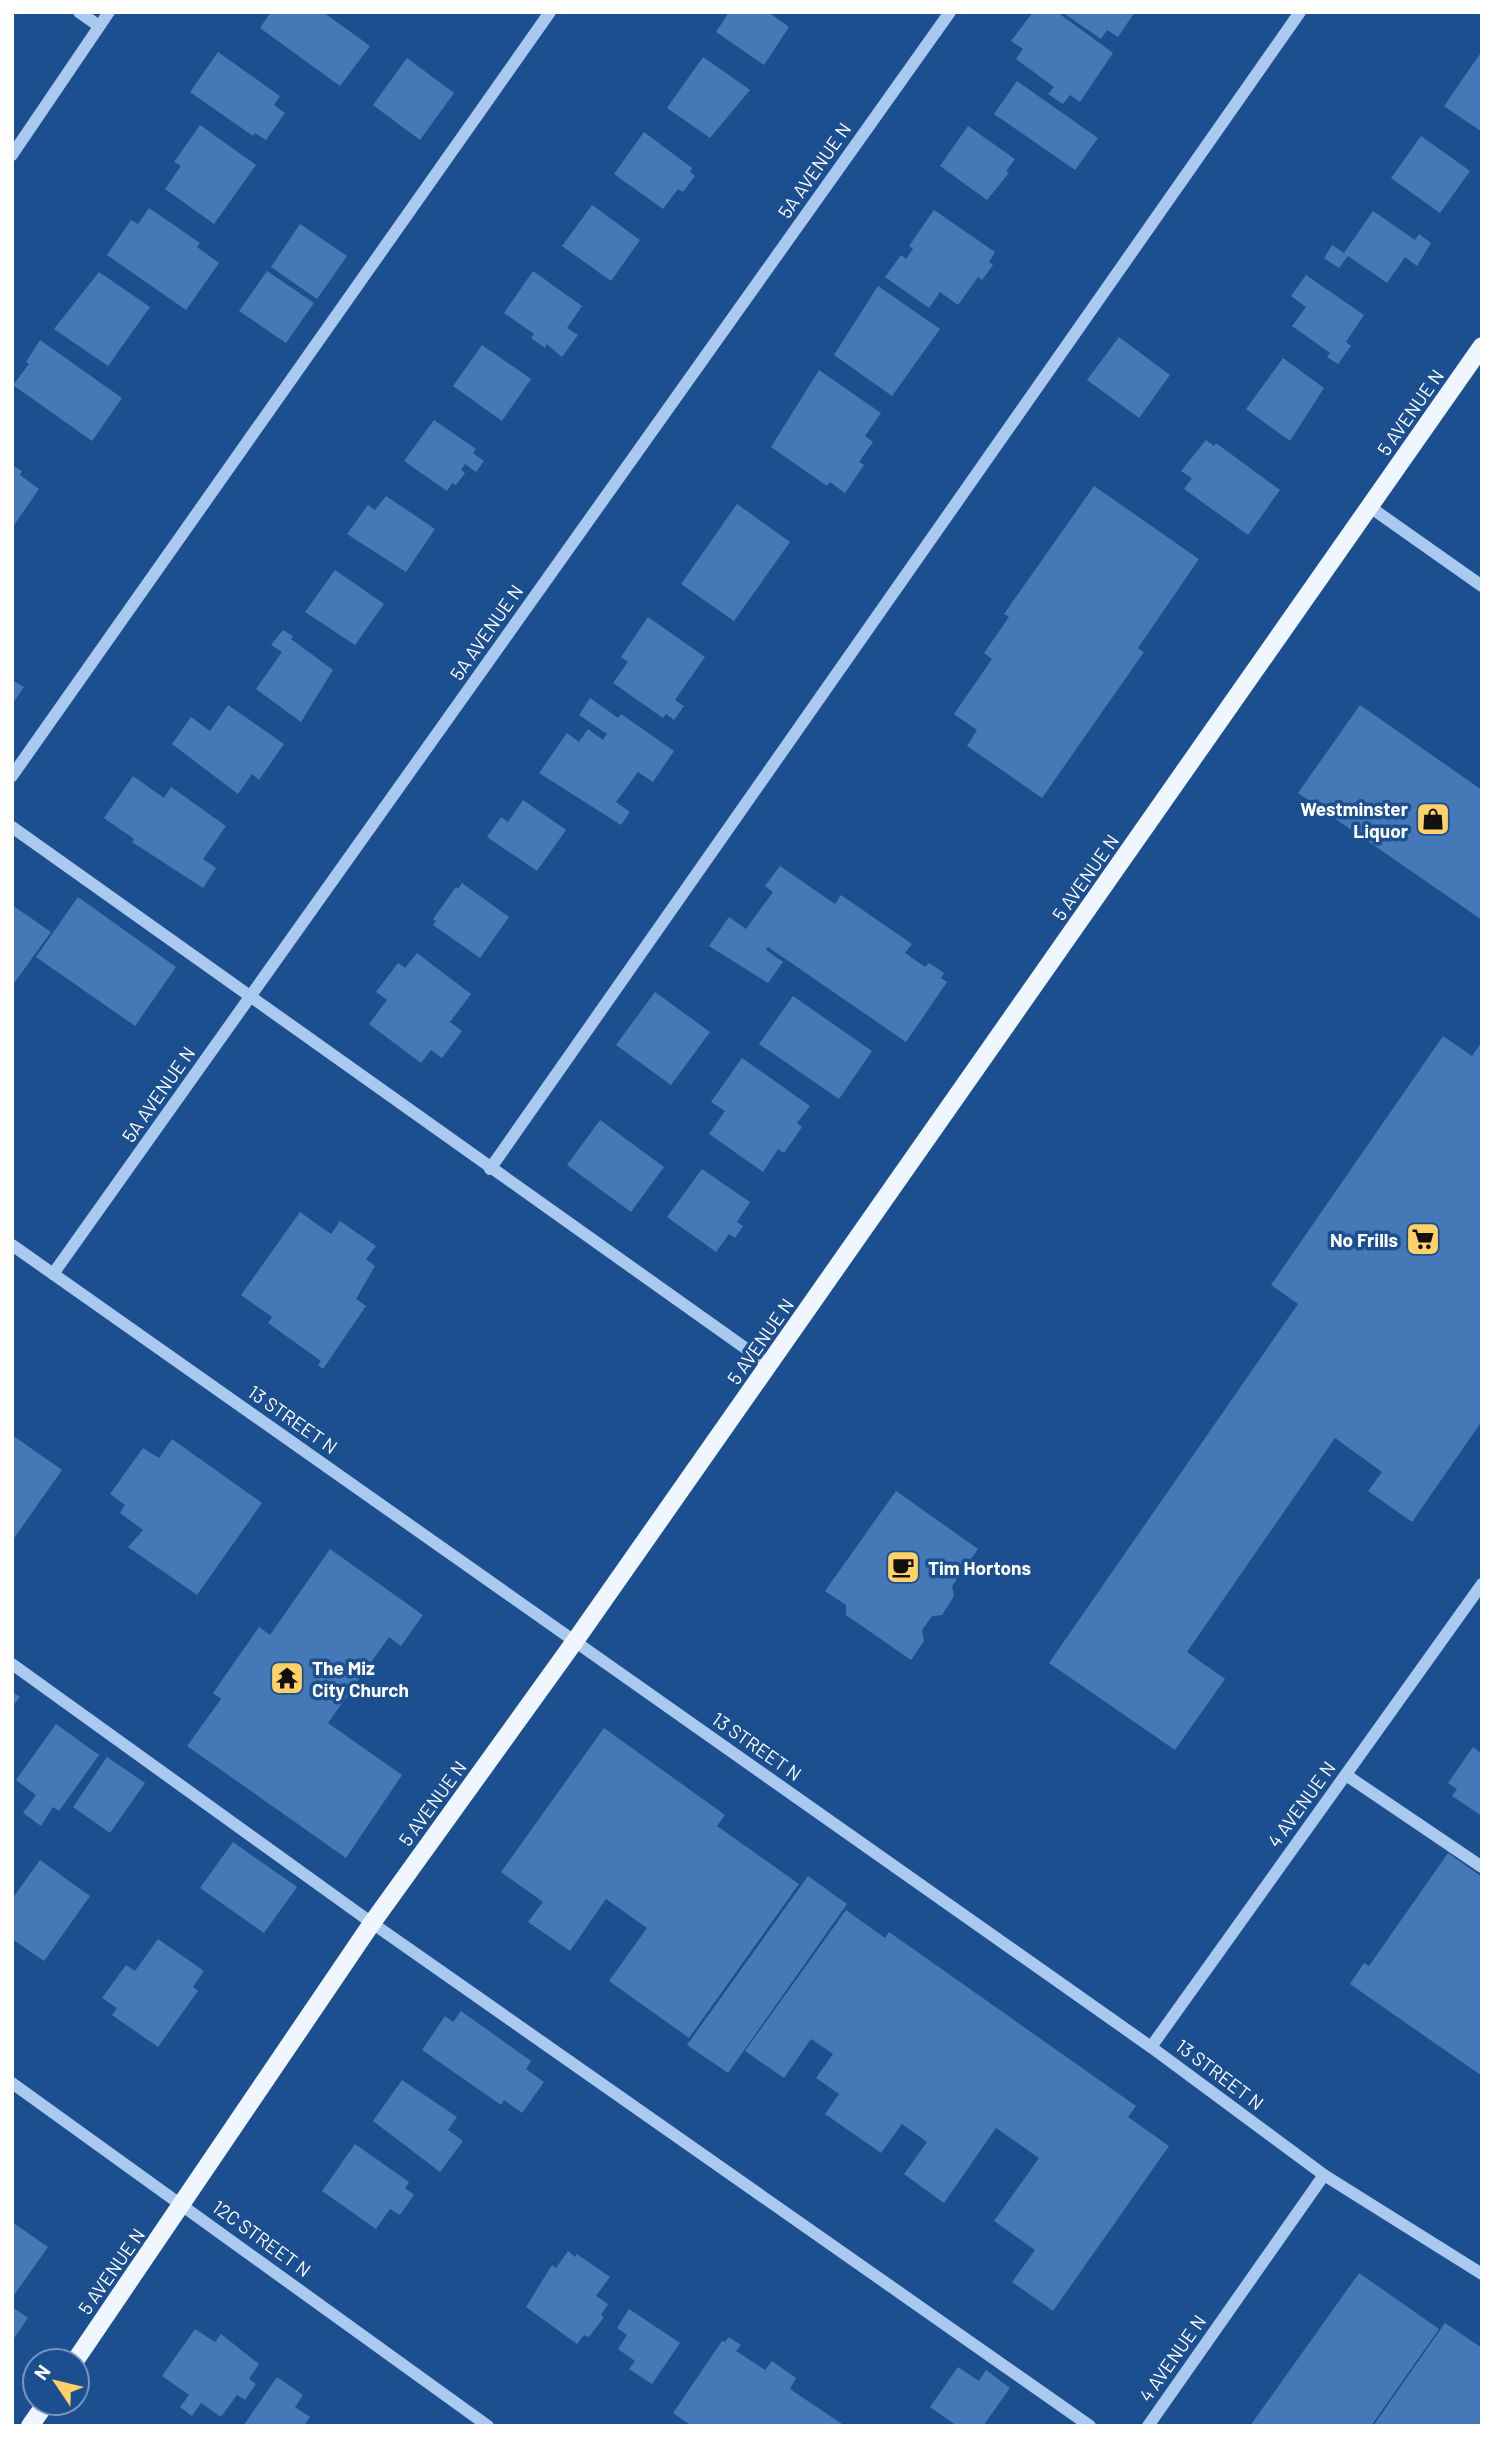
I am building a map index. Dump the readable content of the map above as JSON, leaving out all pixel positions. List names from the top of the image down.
{
  "streets": {
    "main road": ["5 AVENUE N"],
    "street": [
      "5A AVENUE N",
      "13 STREET N",
      "4 AVENUE N",
      "12C STREET N"
    ]
  },
  "crossings": [
    ["5A AVENUE N", "13 STREET N"],
    ["5 AVENUE N", "13 STREET N"],
    ["5 AVENUE N", "12C STREET N"],
    ["13 STREET N", "4 AVENUE N"]
  ],
  "places": {
    "shop": ["Westminster Liquor"],
    "supermarket": ["No Frills"],
    "cafe": ["Tim Hortons"],
    "temple": ["The Miz City Church"]
  },
  "north": "top left"
}
